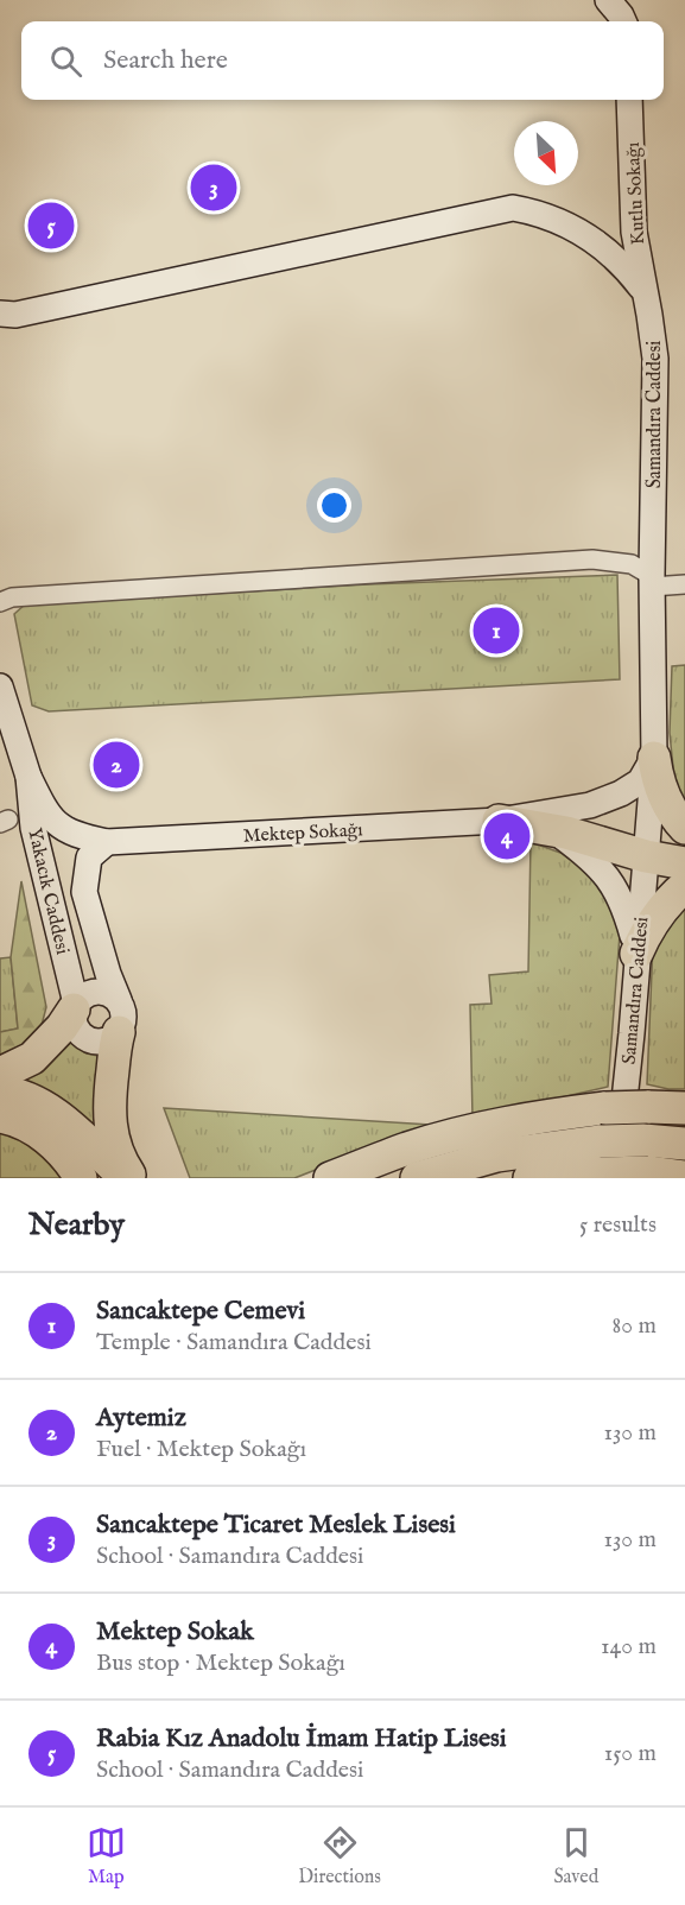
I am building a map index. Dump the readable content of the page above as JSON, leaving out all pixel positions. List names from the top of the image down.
{
  "streets": {
    "main road": [
      "Kutlu Sokağı",
      "Samandıra Caddesi",
      "Mektep Sokağı",
      "Yakacık Caddesi"
    ]
  },
  "crossings": [
    ["Kutlu Sokağı", "Samandıra Caddesi"],
    ["Samandıra Caddesi", "Mektep Sokağı"],
    ["Mektep Sokağı", "Yakacık Caddesi"]
  ],
  "north": "bottom right",
  "page": {
    "search": "Search here",
    "pins": [
      "3",
      "5",
      "1",
      "2",
      "4"
    ],
    "heading": ["Nearby", "5 results"],
    "list": [
      {
        "mark": "1",
        "name": "Sancaktepe Cemevi",
        "note": "Temple · Samandıra Caddesi",
        "value": "80 m"
      },
      {
        "mark": "2",
        "name": "Aytemiz",
        "note": "Fuel · Mektep Sokağı",
        "value": "130 m"
      },
      {
        "mark": "3",
        "name": "Sancaktepe Ticaret Meslek Lisesi",
        "note": "School · Samandıra Caddesi",
        "value": "130 m"
      },
      {
        "mark": "4",
        "name": "Mektep Sokak",
        "note": "Bus stop · Mektep Sokağı",
        "value": "140 m"
      },
      {
        "mark": "5",
        "name": "Rabia Kız Anadolu İmam Hatip Lisesi",
        "note": "School · Samandıra Caddesi",
        "value": "150 m"
      }
    ],
    "nav": ["Map", "Directions", "Saved"]
  }
}
